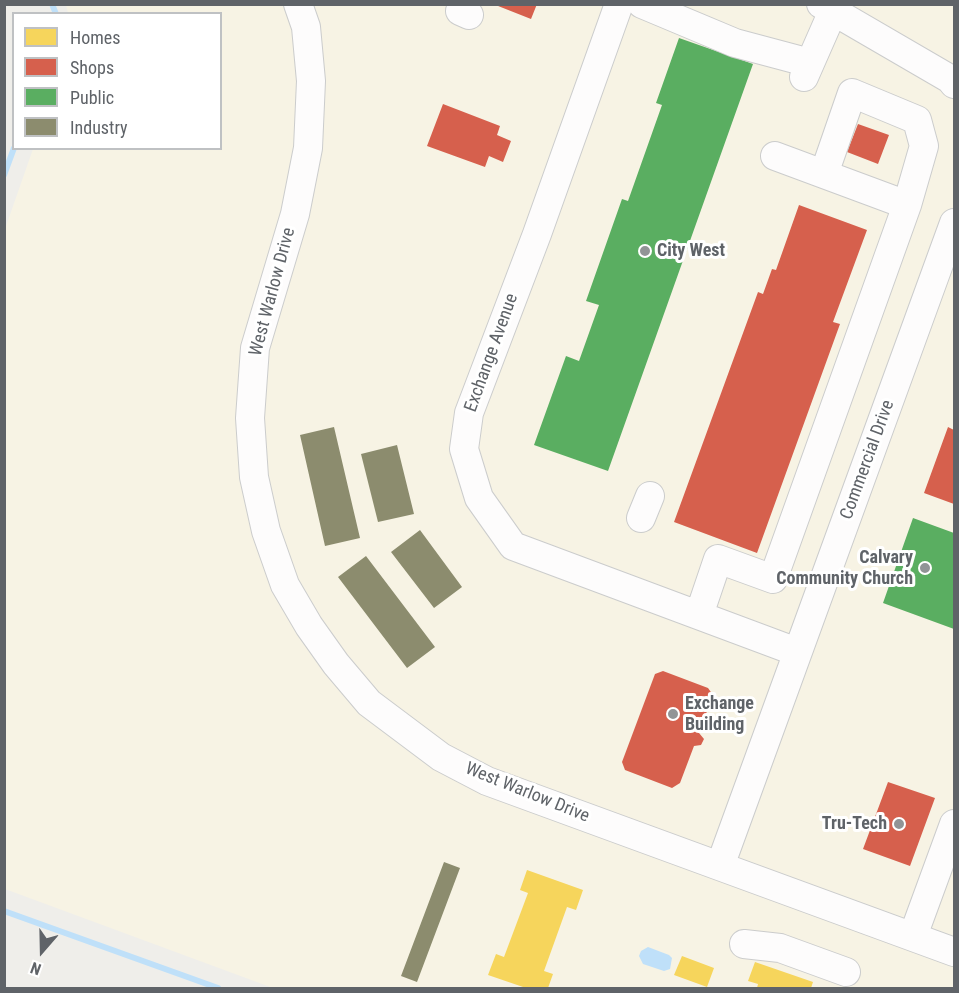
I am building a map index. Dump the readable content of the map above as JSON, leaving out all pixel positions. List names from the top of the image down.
{
  "streets": {
    "street": ["West Warlow Drive", "Exchange Avenue", "Commercial Drive"]
  },
  "crossings": [
    ["West Warlow Drive", "Commercial Drive"],
    ["Exchange Avenue", "Commercial Drive"]
  ],
  "places": [
    "City West",
    "Calvary Community Church",
    "Exchange Building",
    "Tru-Tech"
  ],
  "legend": [
    "Homes",
    "Shops",
    "Public",
    "Industry"
  ],
  "north": "bottom"
}
